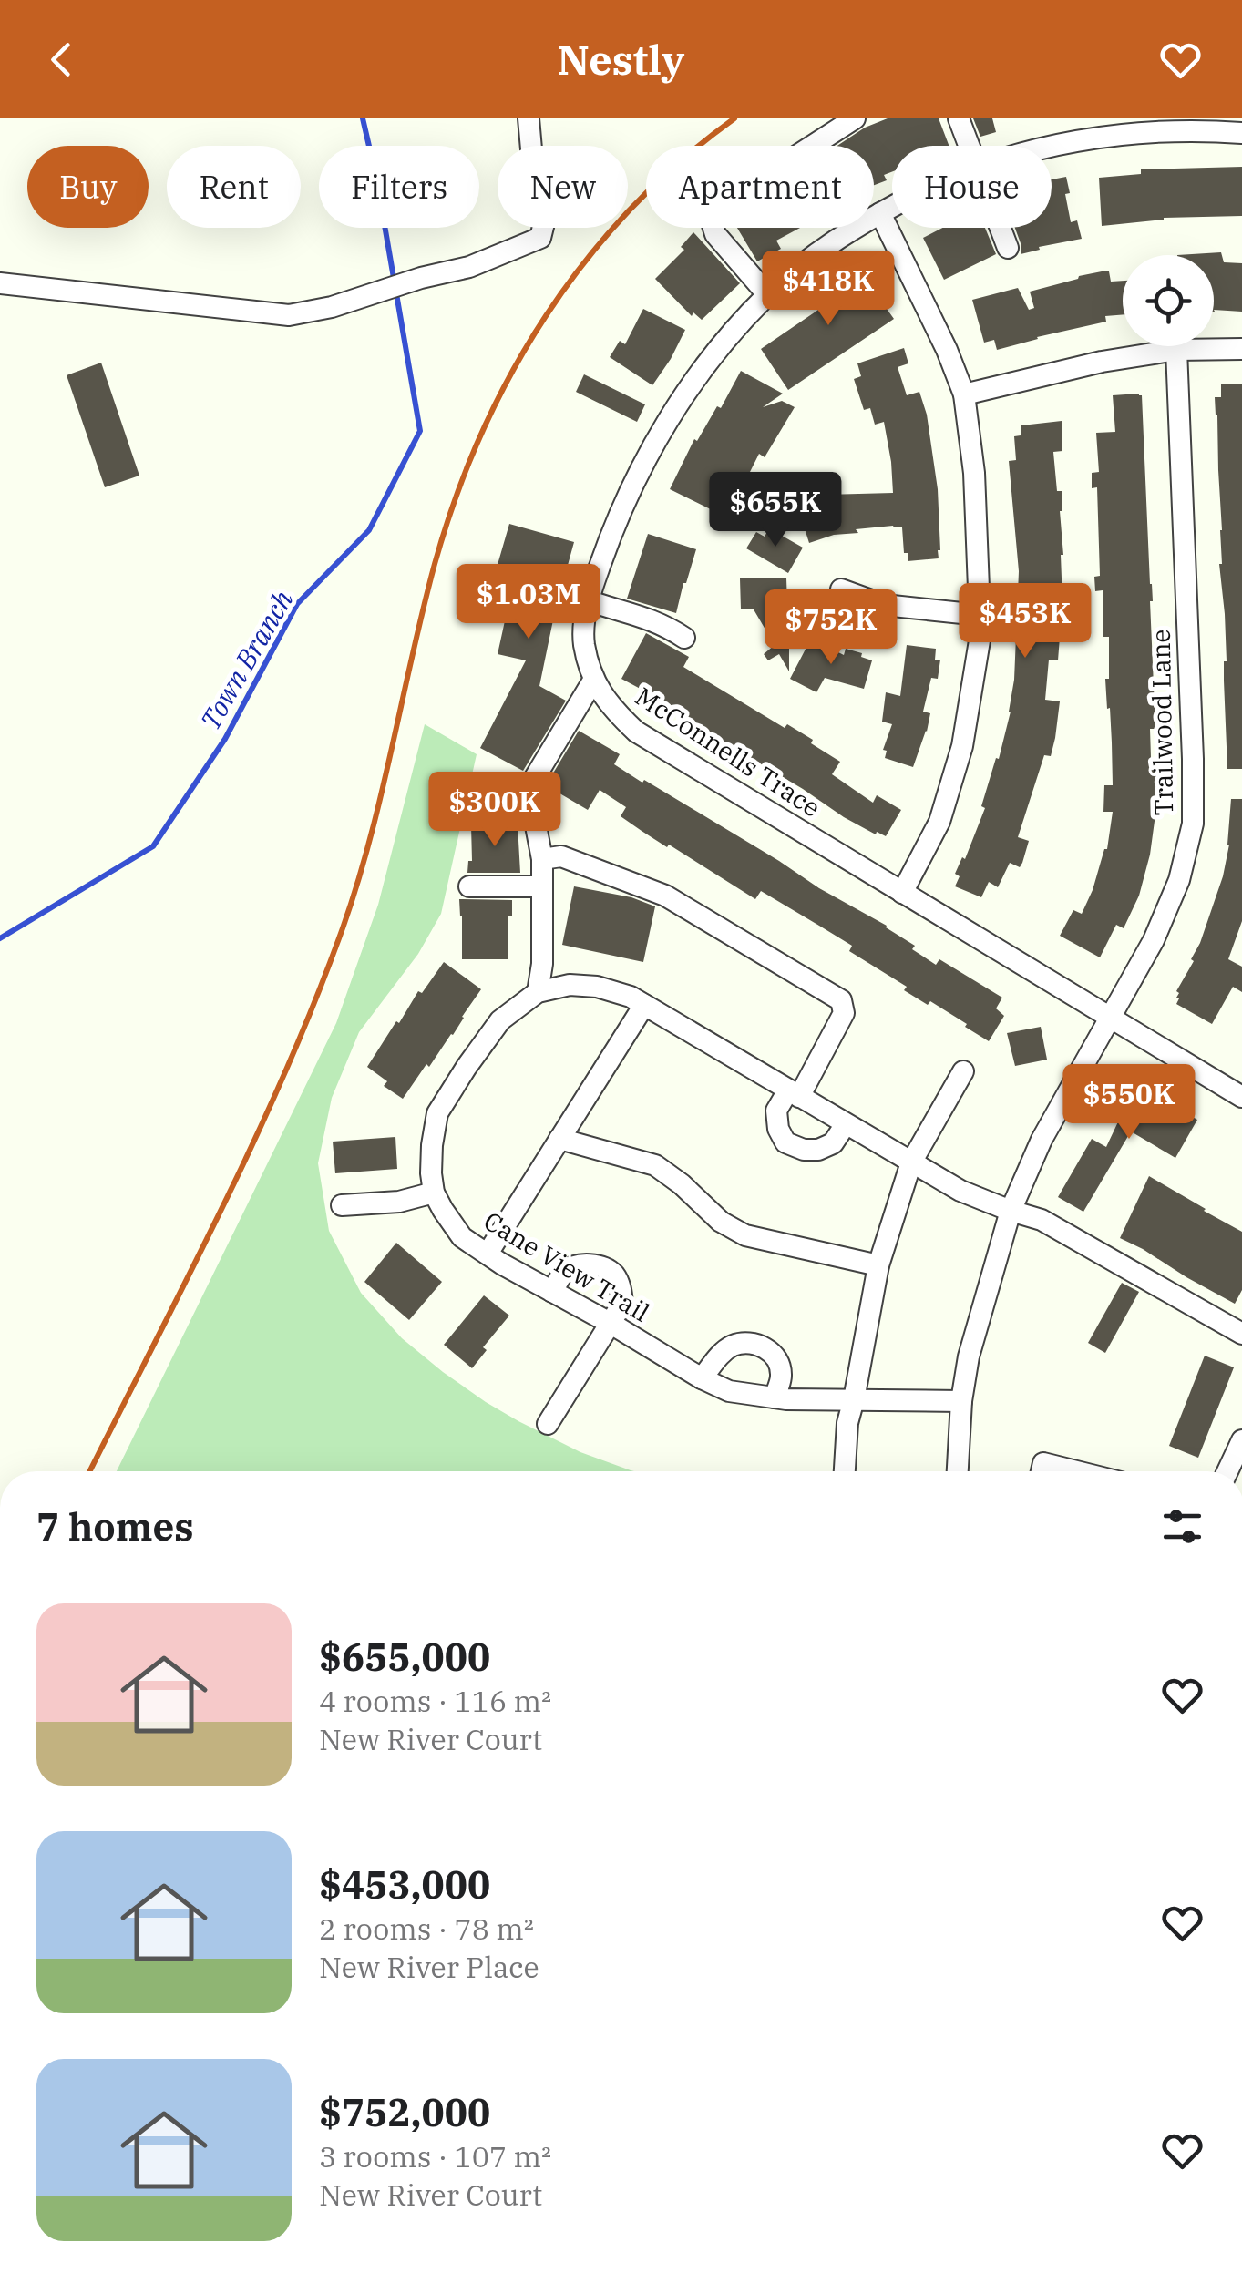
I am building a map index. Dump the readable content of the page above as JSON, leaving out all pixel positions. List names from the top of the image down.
{
  "streets": {
    "street": ["Trailwood Lane", "McConnells Trace", "Cane View Trail"]
  },
  "crossings": [
    ["Trailwood Lane", "McConnells Trace"],
    ["Trailwood Lane", "Cane View Trail"]
  ],
  "water": ["Town Branch"],
  "page": {
    "header": "Nestly",
    "chip": [
      "Buy",
      "Rent",
      "Filters",
      "New",
      "Apartment",
      "House"
    ],
    "price": [
      "$418K",
      "$655K",
      "$1.03M",
      "$453K",
      "$752K",
      "$300K",
      "$550K"
    ],
    "heading": "7 homes",
    "list": [
      {
        "name": "$655,000",
        "note": "4 rooms · 116 m² · New River Court"
      },
      {
        "name": "$453,000",
        "note": "2 rooms · 78 m² · New River Place"
      },
      {
        "name": "$752,000",
        "note": "3 rooms · 107 m² · New River Court"
      }
    ]
  }
}
